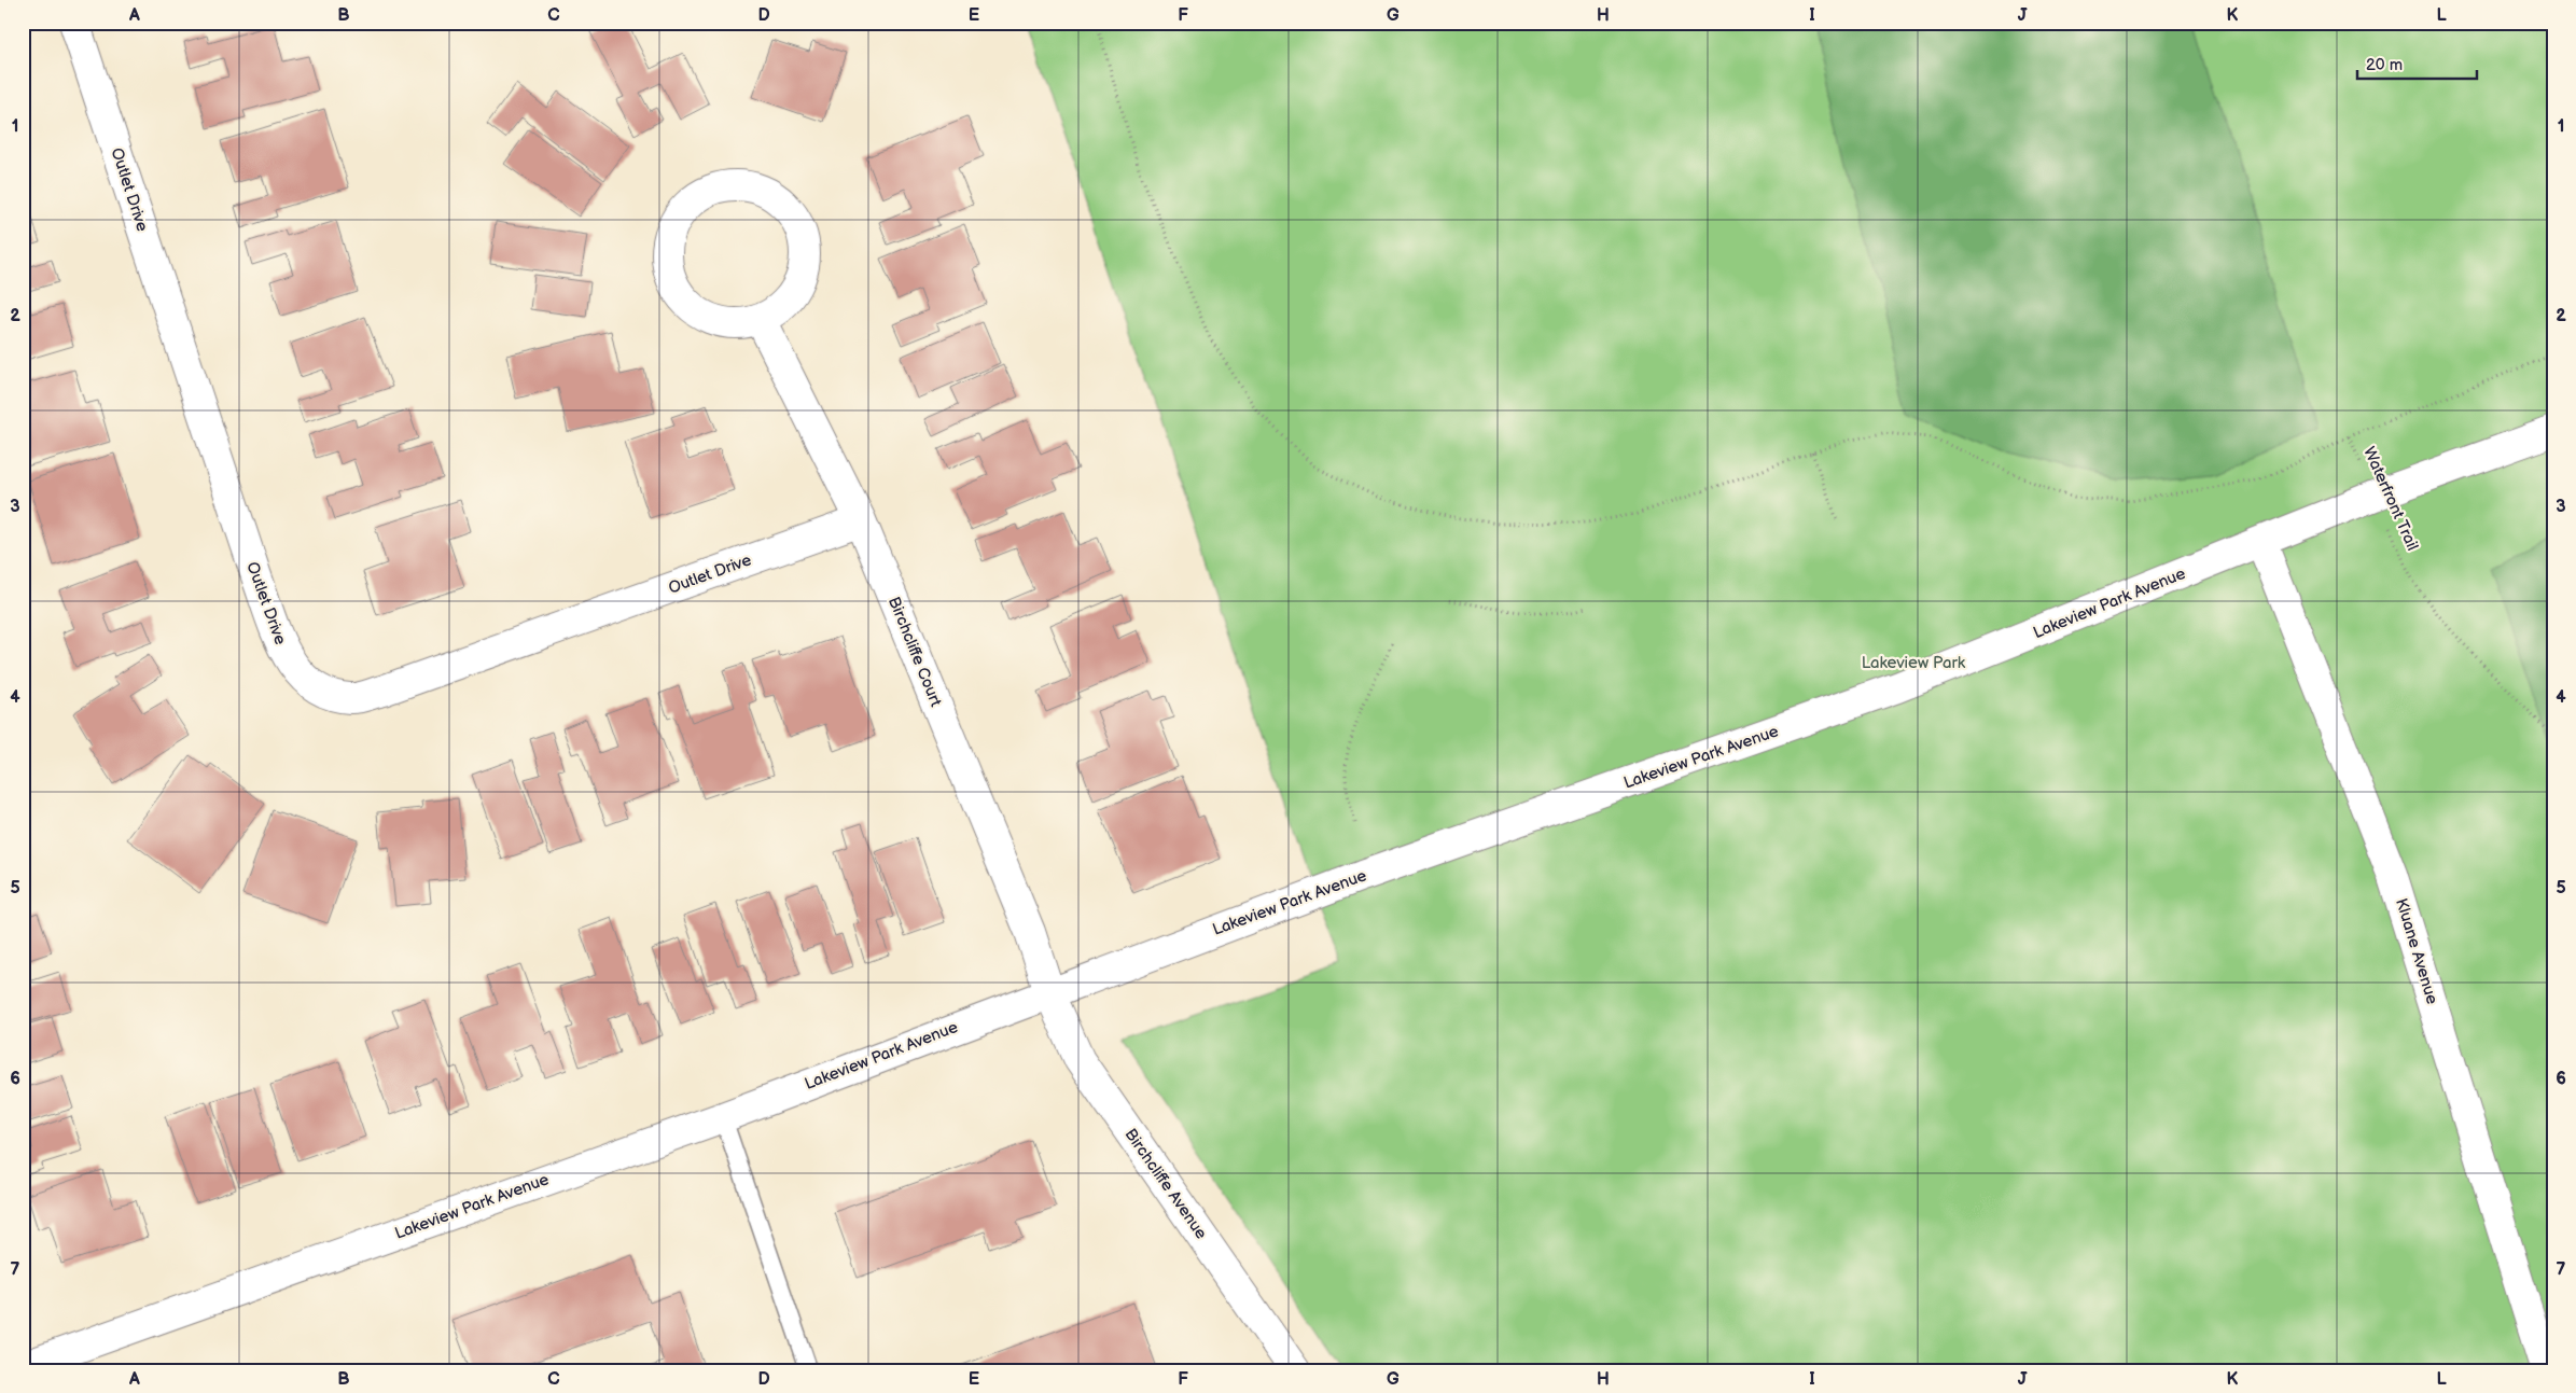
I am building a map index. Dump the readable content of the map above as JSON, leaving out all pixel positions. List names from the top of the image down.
{
  "streets": {
    "street": [
      "Outlet Drive",
      "Lakeview Park Avenue",
      "Birchcliffe Court",
      "Kluane Avenue",
      "Birchcliffe Avenue"
    ],
    "path": ["Waterfront Trail"]
  },
  "crossings": [
    ["Outlet Drive", "Birchcliffe Court"],
    ["Waterfront Trail", "Lakeview Park Avenue"],
    ["Lakeview Park Avenue", "Birchcliffe Court"],
    ["Lakeview Park Avenue", "Kluane Avenue"],
    ["Lakeview Park Avenue", "Birchcliffe Avenue"],
    ["Birchcliffe Court", "Birchcliffe Avenue"]
  ],
  "parks": ["Lakeview Park"],
  "scale_bar": "20 m",
  "grid": {
    "columns": [
      "A",
      "B",
      "C",
      "D",
      "E",
      "F",
      "G",
      "H",
      "I",
      "J",
      "K",
      "L"
    ],
    "rows": [
      "1",
      "2",
      "3",
      "4",
      "5",
      "6",
      "7"
    ]
  }
}
